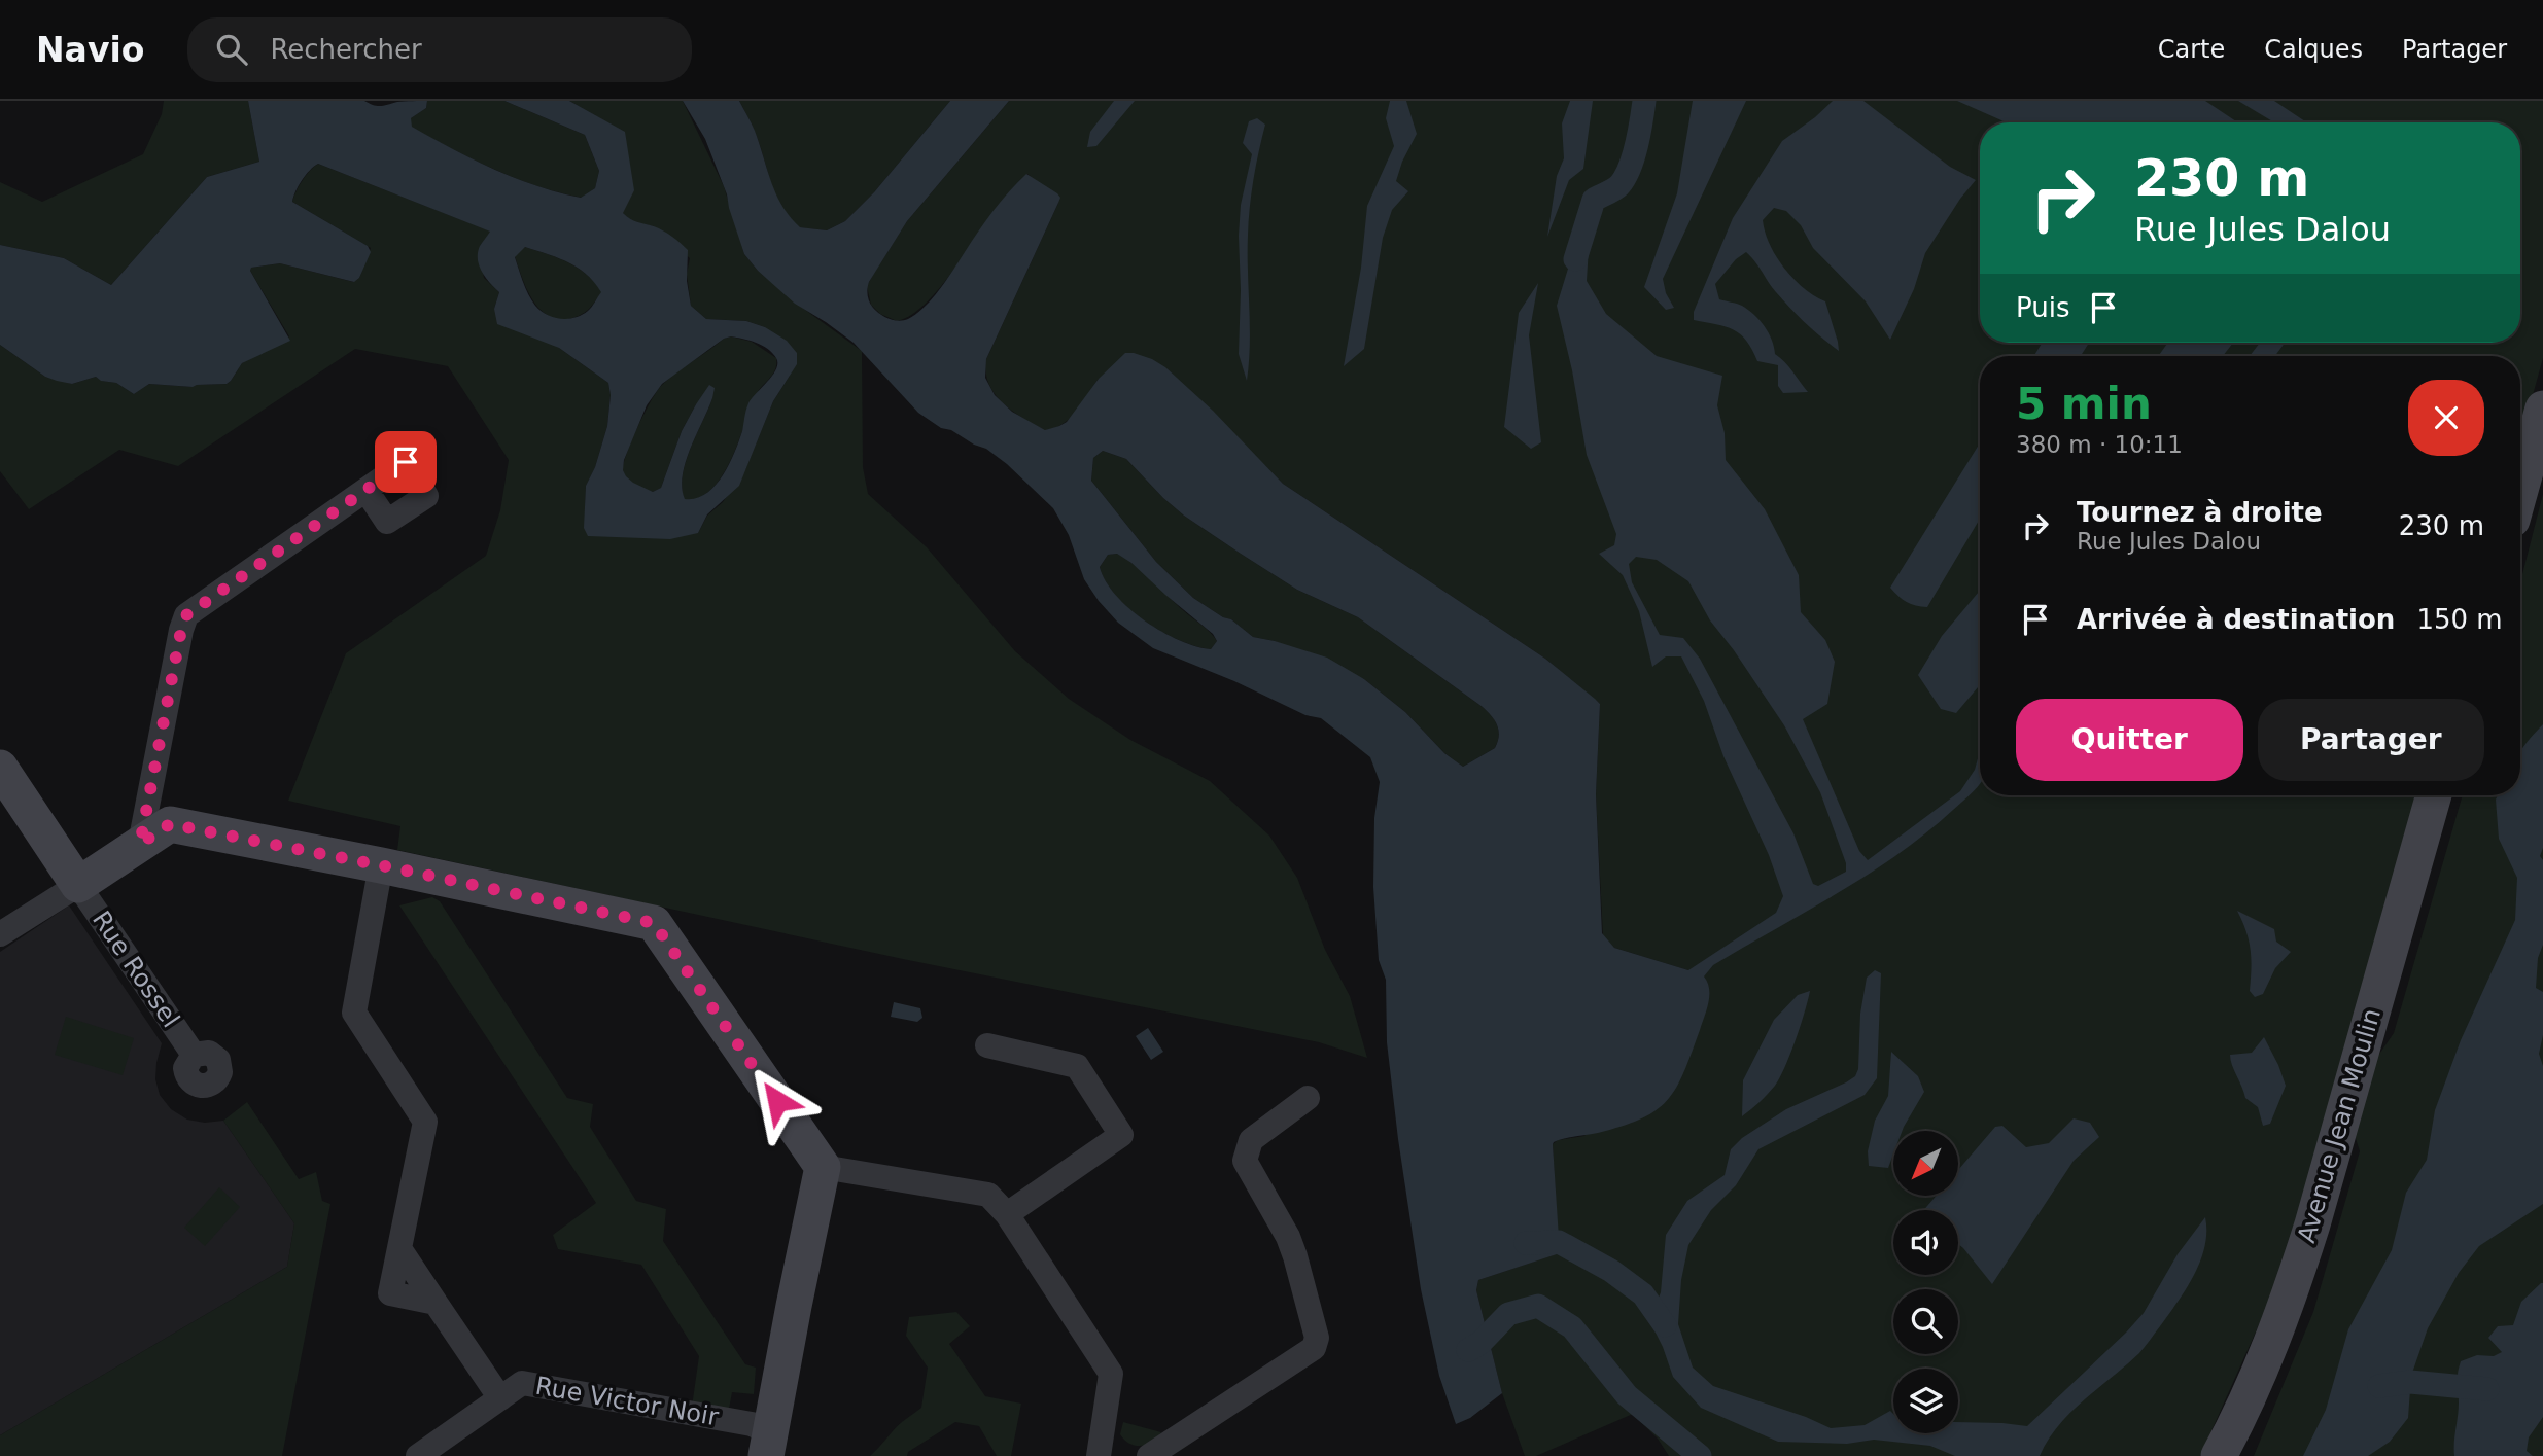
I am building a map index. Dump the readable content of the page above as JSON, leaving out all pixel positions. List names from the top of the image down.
{
  "streets": {
    "street": ["Rue Rossel", "Avenue Jean Moulin", "Rue Victor Noir"]
  },
  "north": "bottom left",
  "page": {
    "header": "Navio",
    "search": "Rechercher",
    "nav": ["Carte", "Calques", "Partager"],
    "turn": ["230 m", "Rue Jules Dalou"],
    "then": "Puis",
    "heading": ["5 min", "380 m · 10:11"],
    "list": [
      {
        "name": "Tournez à droite",
        "note": "Rue Jules Dalou",
        "value": "230 m"
      },
      {
        "name": "Arrivée à destination",
        "value": "150 m"
      }
    ],
    "buttons": ["Quitter", "Partager"]
  }
}
